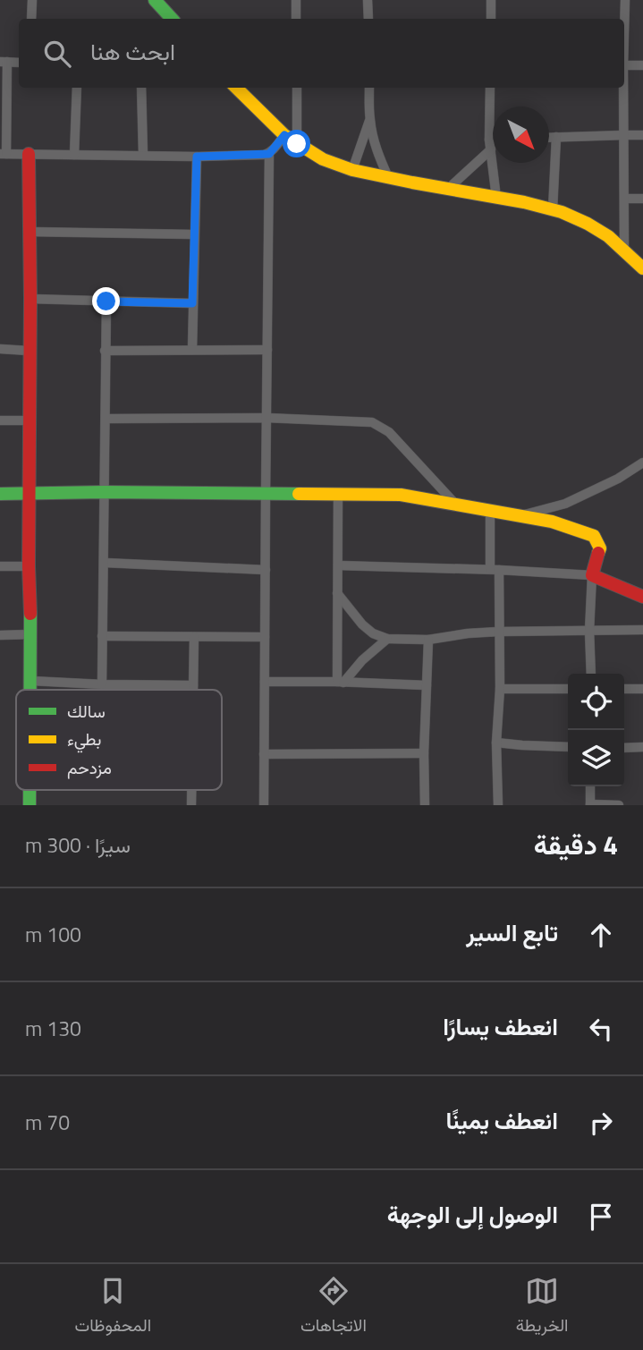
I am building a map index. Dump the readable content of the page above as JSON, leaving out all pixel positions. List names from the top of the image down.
{
  "legend": ["سالك", "بطيء", "مزدحم"],
  "north": "bottom right",
  "page": {
    "search": "ابحث هنا",
    "heading": ["4 دقيقة", "سيرًا · 300 m"],
    "list": [
      ["تابع السير", "100 m"],
      ["انعطف يسارًا", "130 m"],
      ["انعطف يمينًا", "70 m"],
      "الوصول إلى الوجهة"
    ],
    "nav": ["الخريطة", "الاتجاهات", "المحفوظات"]
  }
}
